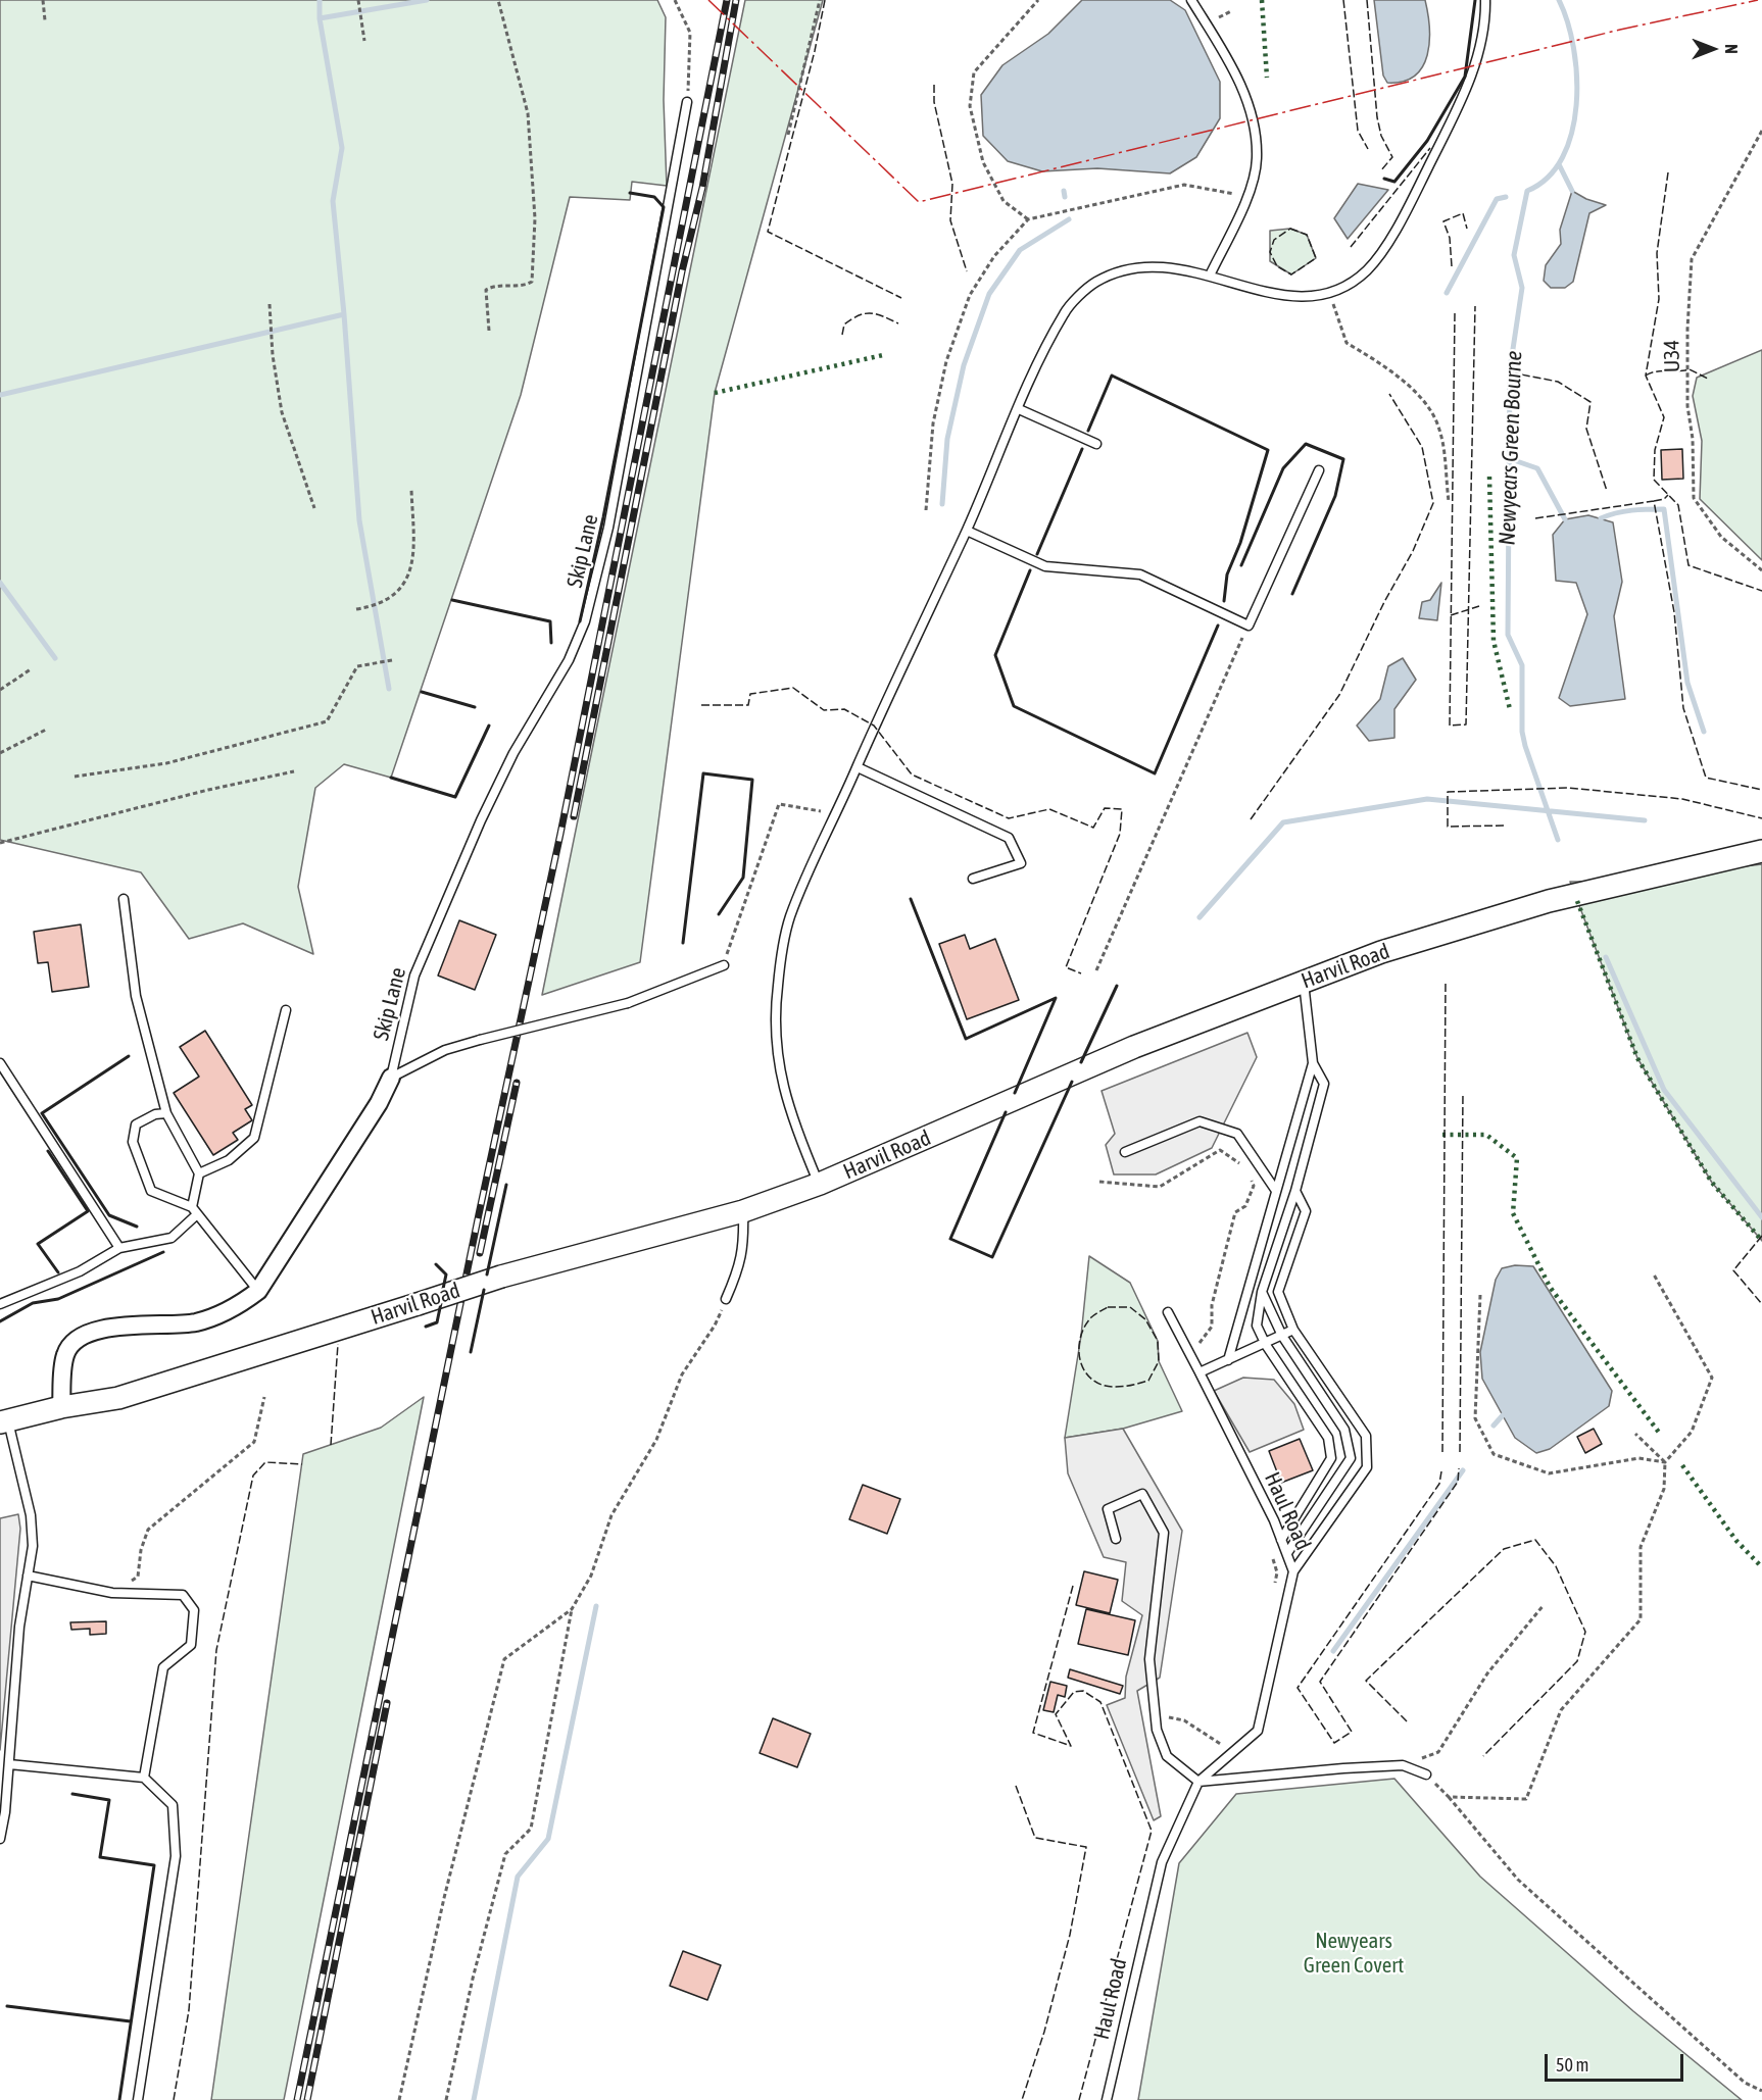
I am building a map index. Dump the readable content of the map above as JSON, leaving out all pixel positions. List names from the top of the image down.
{
  "streets": {
    "street": ["Harvil Road"],
    "lane": ["Skip Lane", "Haul Road"],
    "path": ["U34"]
  },
  "water": ["Newyears Green Bourne"],
  "parks": ["Newyears Green Covert"],
  "scale_bar": "50 m",
  "north": "right"
}
